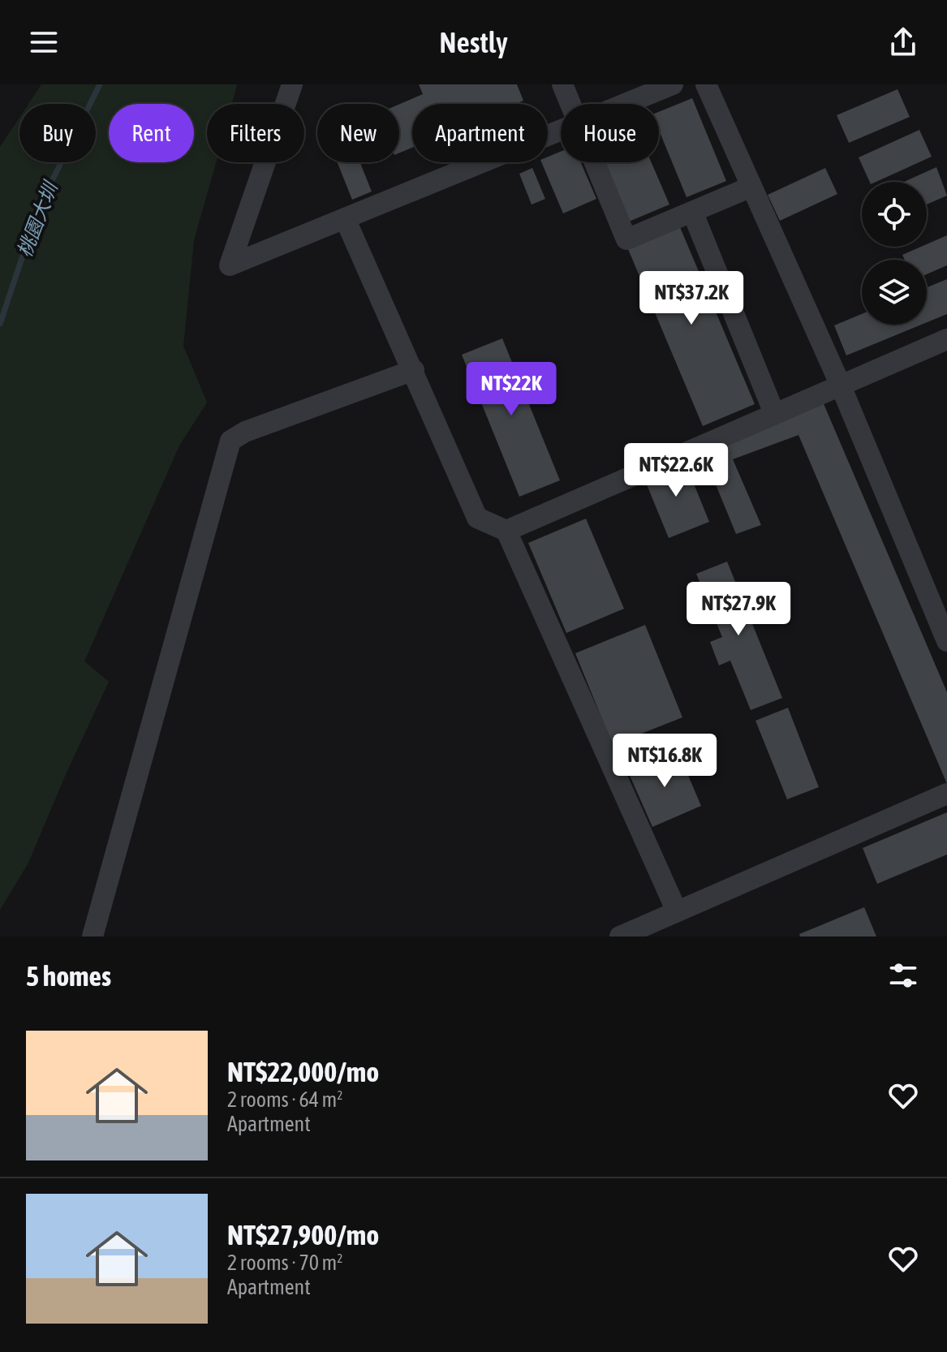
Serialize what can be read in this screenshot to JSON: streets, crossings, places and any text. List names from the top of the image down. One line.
{"water":["桃園大圳"],"page":{"header":"Nestly","chip":["Buy","Rent","Filters","New","Apartment","House"],"price":["NT$37.2K","NT$22K","NT$22.6K","NT$27.9K","NT$16.8K"],"heading":"5 homes","list":[{"name":"NT$22,000/mo","note":"2 rooms · 64 m² · Apartment"},{"name":"NT$27,900/mo","note":"2 rooms · 70 m² · Apartment"}]}}
